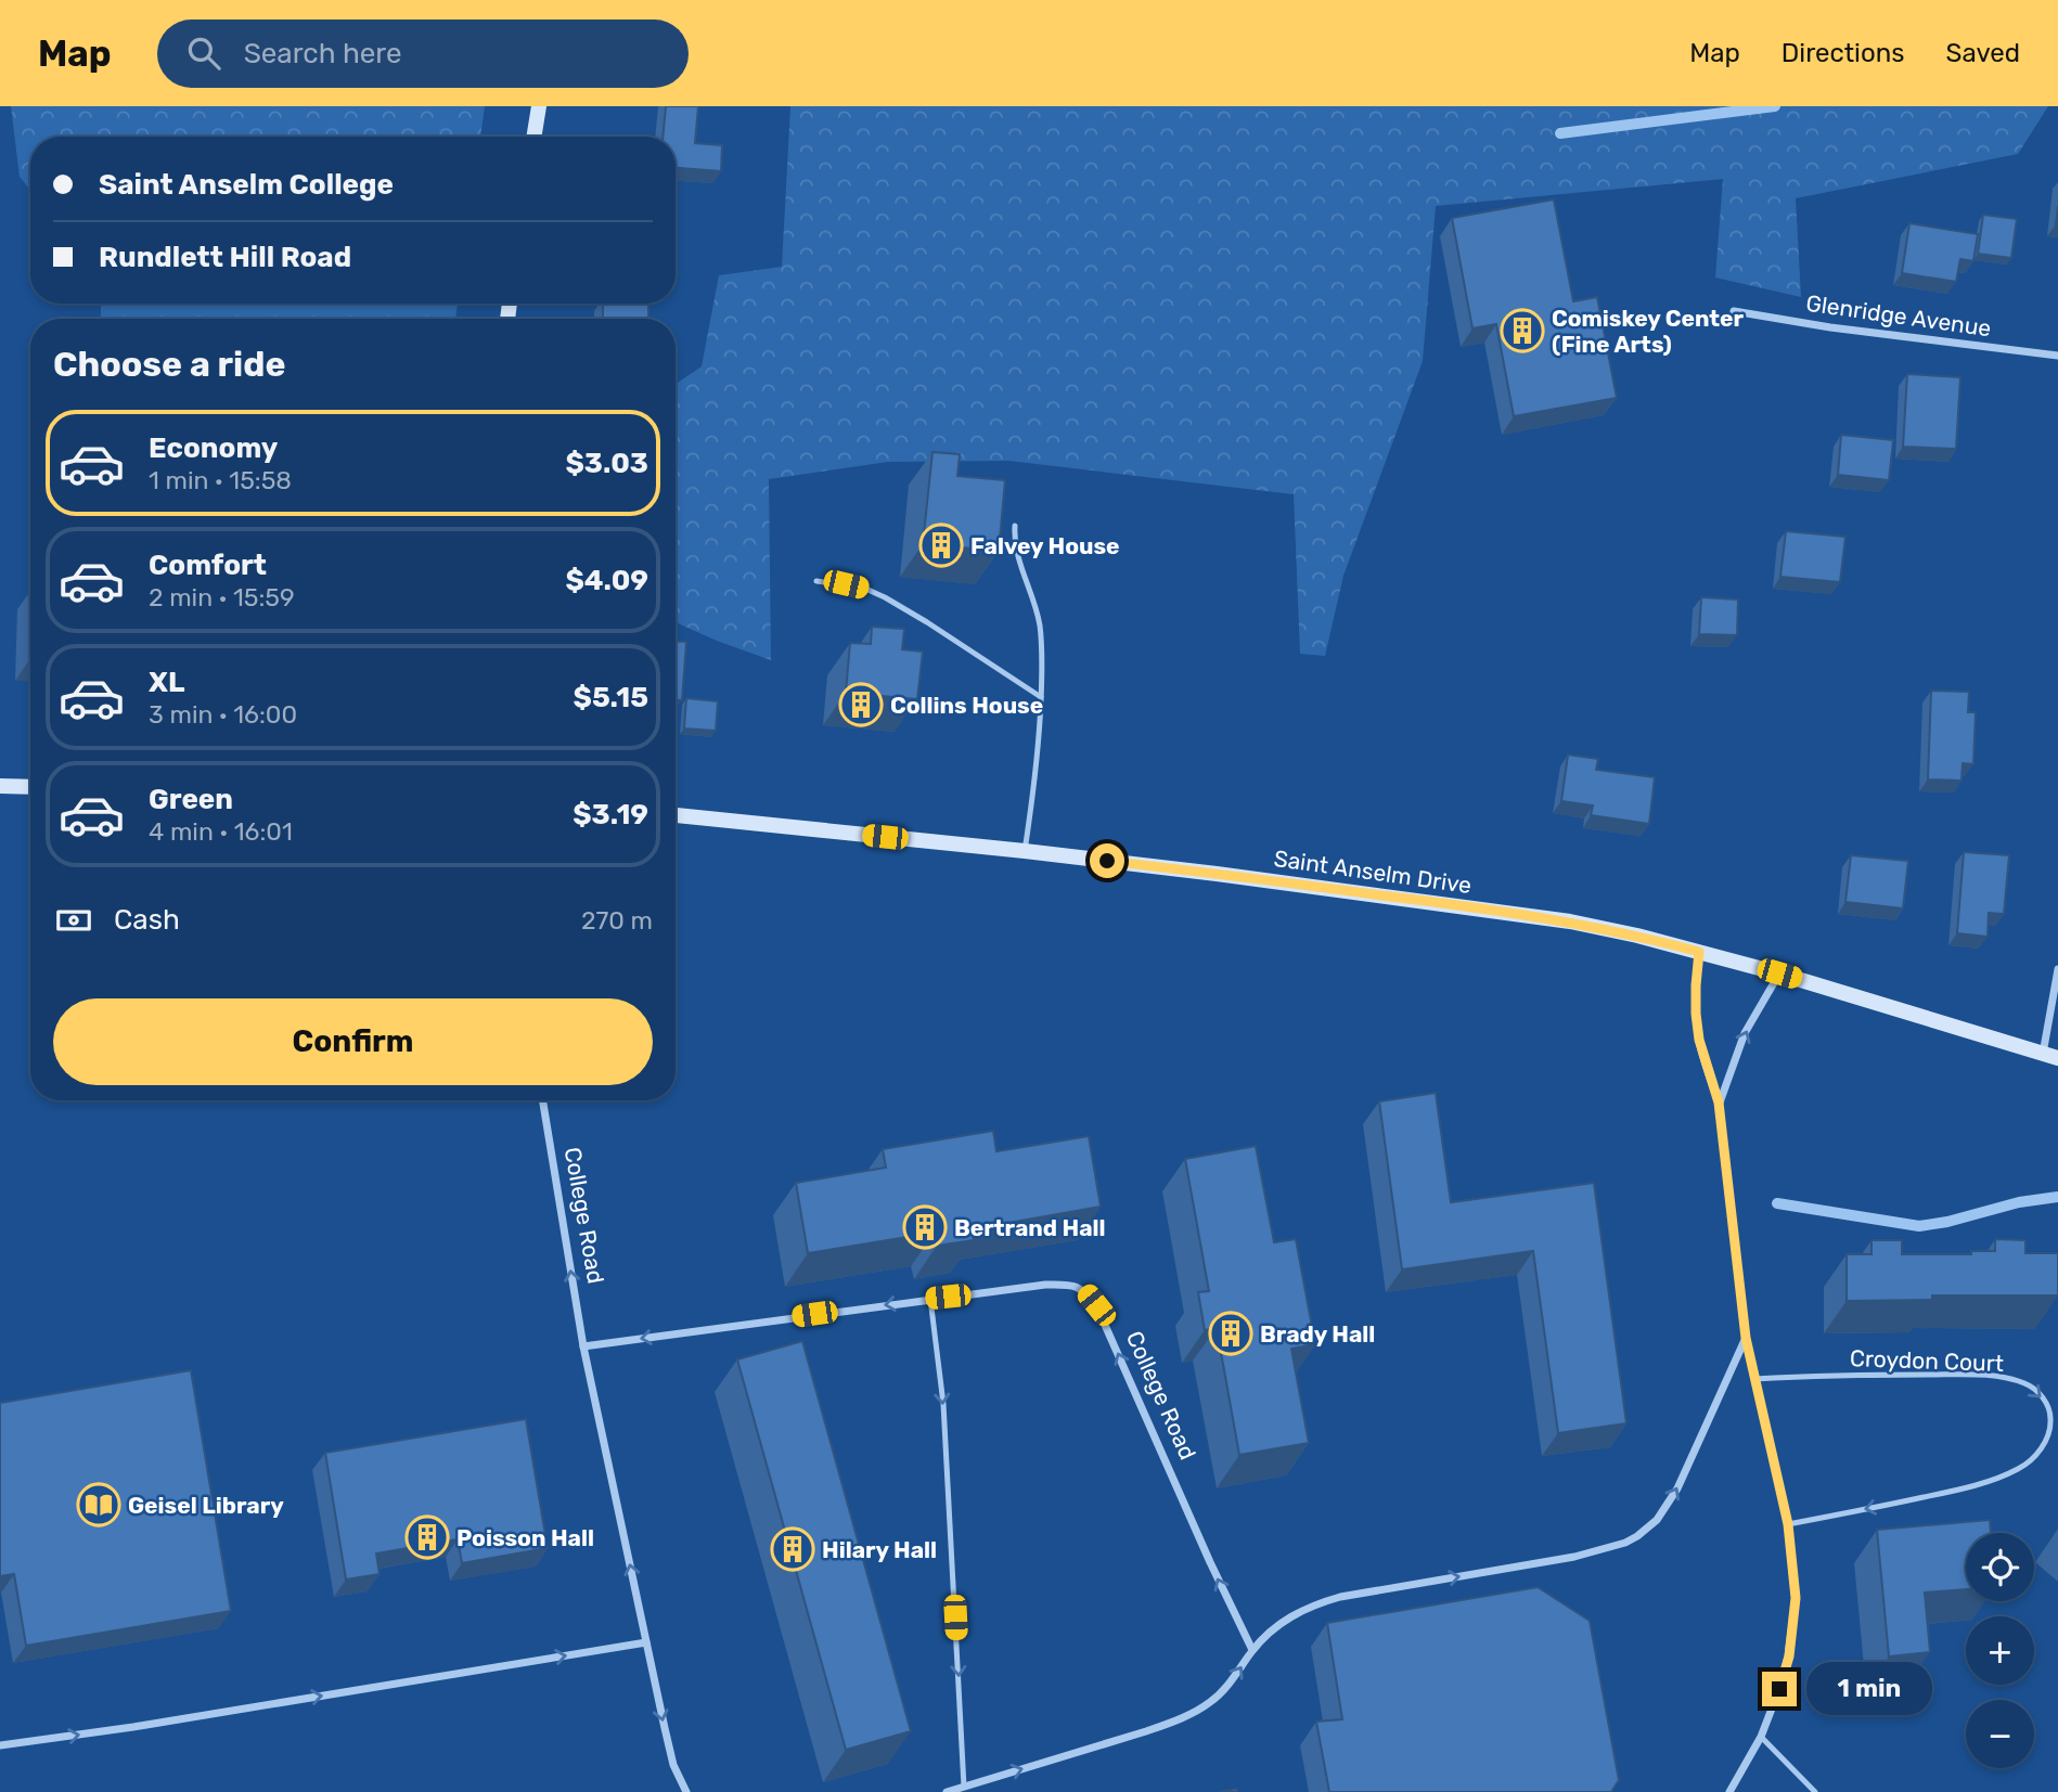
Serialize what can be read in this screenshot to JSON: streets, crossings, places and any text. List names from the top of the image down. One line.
{"streets":{"street":["Glenridge Avenue","Saint Anselm Drive","College Road"],"lane":["Croydon Court"]},"places":{"building":["Comiskey Center (Fine Arts)","Falvey House","Collins House","Bertrand Hall","Brady Hall","Poisson Hall","Hilary Hall"],"library":["Geisel Library"]},"page":{"header":"Map","search":"Search here","nav":["Map","Directions","Saved"],"banner":["Saint Anselm College","Rundlett Hill Road"],"heading":"Choose a ride","list":[{"name":"Economy","note":"1 min · 15:58","value":"$3.03"},{"name":"Comfort","note":"2 min · 15:59","value":"$4.09"},{"name":"XL","note":"3 min · 16:00","value":"$5.15"},{"name":"Green","note":"4 min · 16:01","value":"$3.19"}],"pay":["Cash","270 m"],"buttons":"Confirm","map_buttons":["+","−"],"bubble":"1 min"}}
